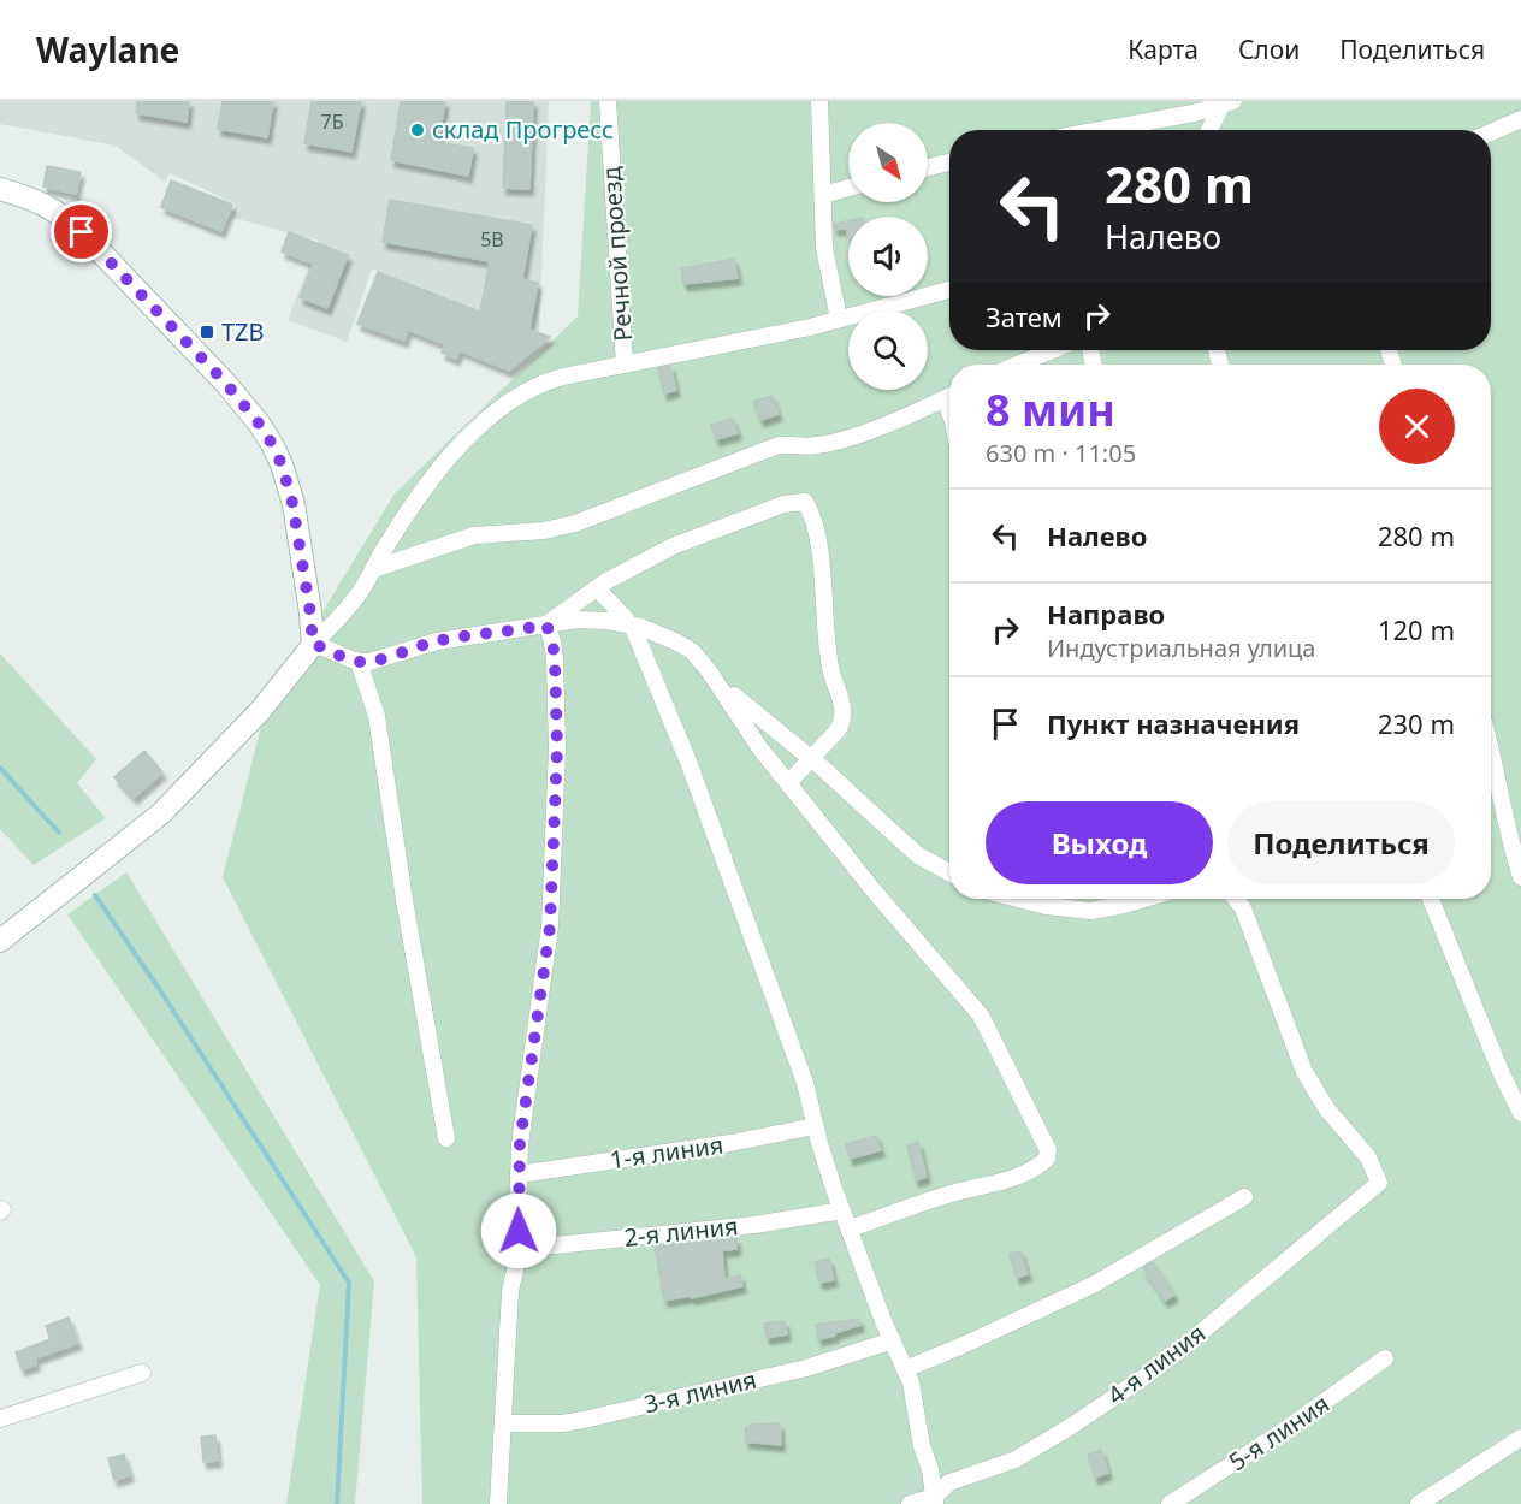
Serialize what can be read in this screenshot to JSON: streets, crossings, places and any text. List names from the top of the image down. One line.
{"streets":{"street":["Речной проезд","1-я линия","2-я линия","4-я линия","3-я линия","5-я линия"]},"places":{"other":["склад Прогресс"],"transit":["TZB"]},"house_numbers":["7Б","5В"],"north":"bottom right","page":{"header":"Waylane","nav":["Карта","Слои","Поделиться"],"turn":["280 m","Налево"],"then":"Затем","heading":["8 мин","630 m · 11:05"],"list":[{"name":"Налево","value":"280 m"},{"name":"Направо","note":"Индустриальная улица","value":"120 m"},{"name":"Пункт назначения","value":"230 m"}],"buttons":["Выход","Поделиться"]}}
